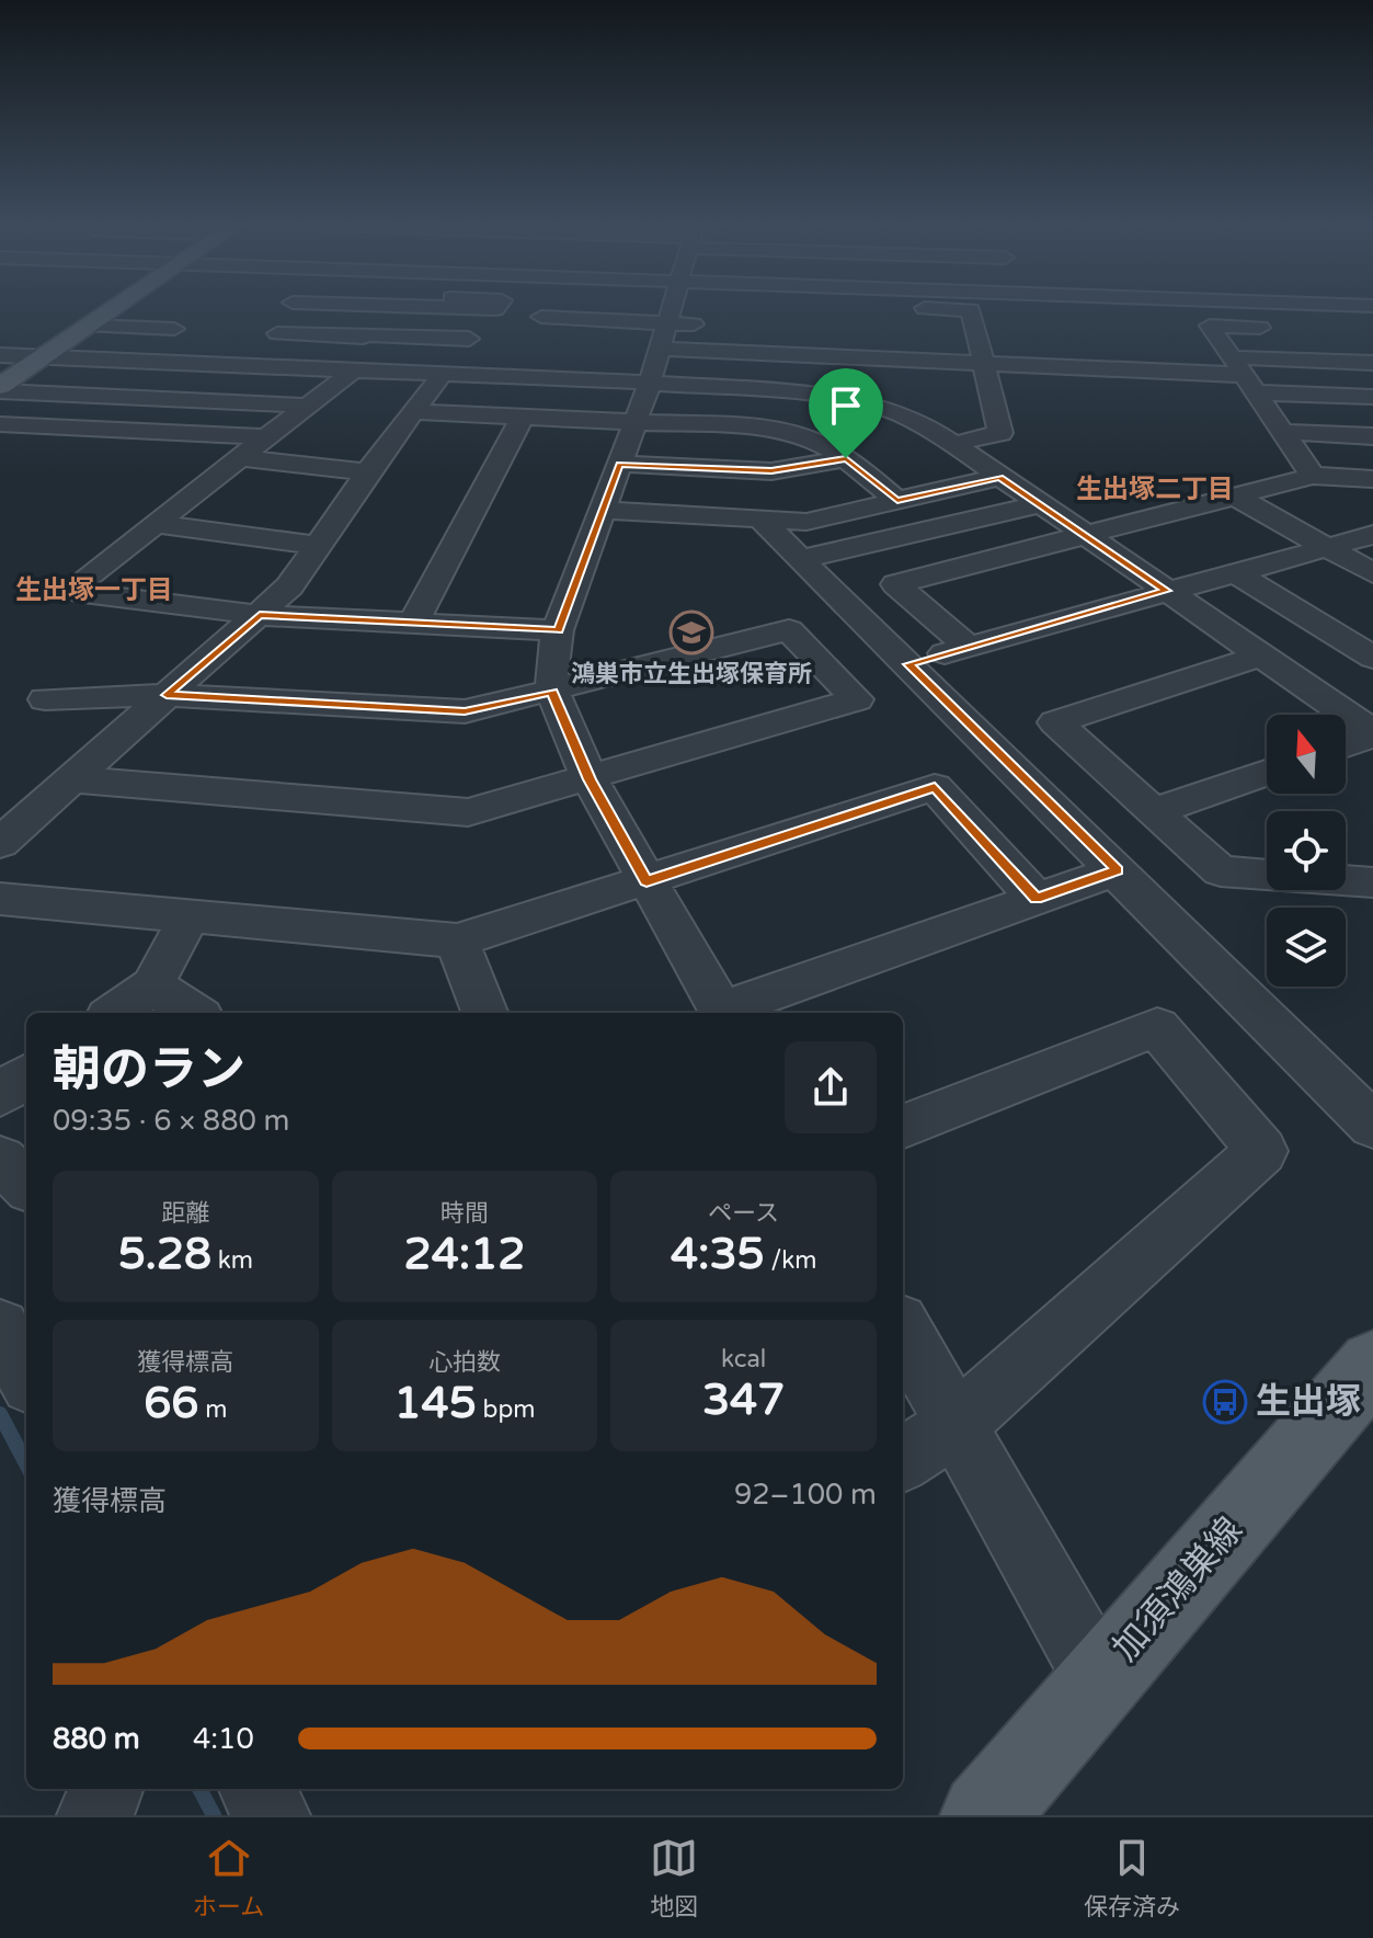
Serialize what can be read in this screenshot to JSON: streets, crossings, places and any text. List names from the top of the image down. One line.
{"streets":{"main road":["加須鴻巣線"]},"districts":["生出塚二丁目","生出塚一丁目"],"places":{"school or university":["鴻巣市立生出塚保育所"],"bus stop":["生出塚"]},"north":"top","page":{"heading":["朝のラン","09:35 · 6 × 880 m"],"stats":[["距離","5.28 km"],["時間","24:12"],["ペース","4:35 /km"],["獲得標高","66 m"],["心拍数","145 bpm"],["kcal","347"]],"chart":["獲得標高","92–100 m"],"list":[{"name":"880 m","note":"4:10"}],"tabs":["ホーム","地図","保存済み"]}}
